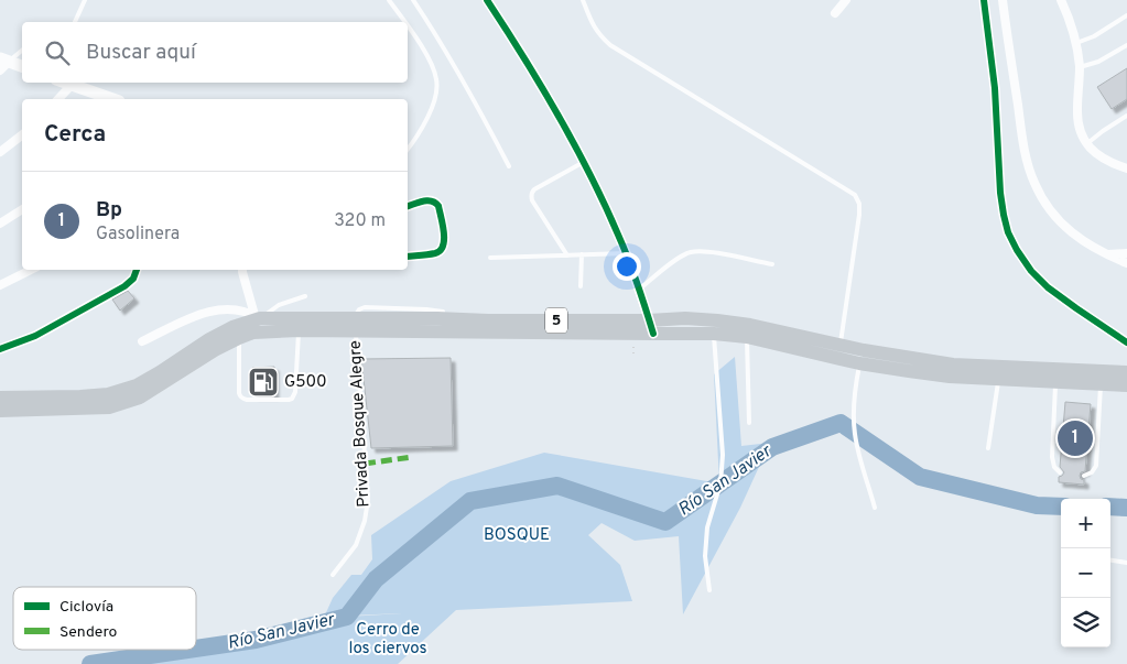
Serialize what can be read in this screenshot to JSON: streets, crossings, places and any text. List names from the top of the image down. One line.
{"streets":{"main road":["5"],"lane":["Privada Bosque Alegre"]},"crossings":[["5","Privada Bosque Alegre"]],"water":["Río San Javier"],"parks":["BOSQUE","Cerro de los ciervos"],"places":{"fuel station":["G500"]},"legend":["Ciclovía","Sendero"],"page":{"search":"Buscar aquí","heading":"Cerca","list":[{"mark":"1","name":"Bp","note":"Gasolinera","value":"320 m"}],"pins":"1","map_buttons":["+","−"]}}
